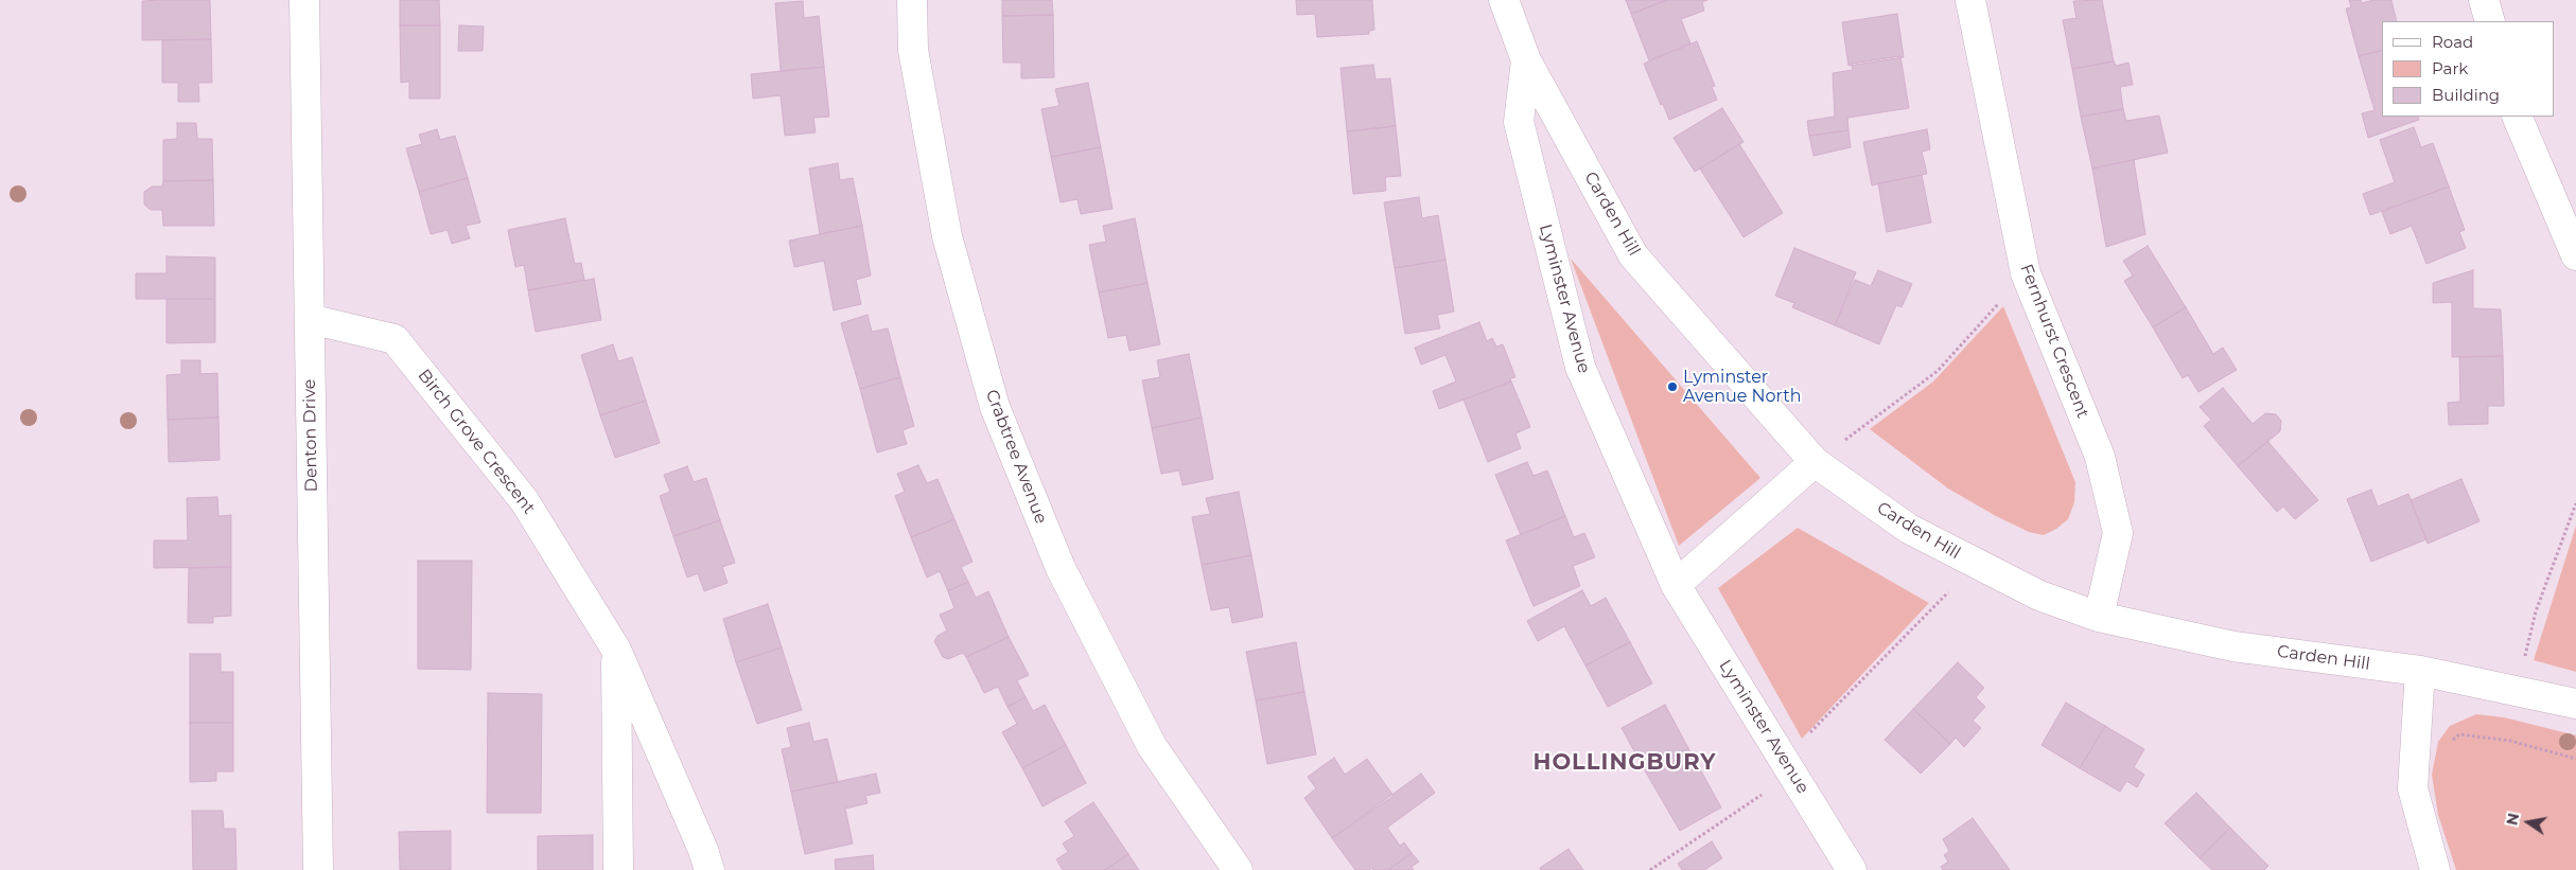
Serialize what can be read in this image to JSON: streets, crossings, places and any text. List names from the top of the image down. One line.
{"streets":{"street":["Carden Hill","Lyminster Avenue","Fernhurst Crescent","Denton Drive","Birch Grove Crescent","Crabtree Avenue"]},"crossings":[["Carden Hill","Lyminster Avenue"],["Carden Hill","Fernhurst Crescent"],["Denton Drive","Birch Grove Crescent"]],"districts":["HOLLINGBURY"],"places":["Lyminster Avenue North"],"legend":["Road","Park","Building"],"north":"left"}
